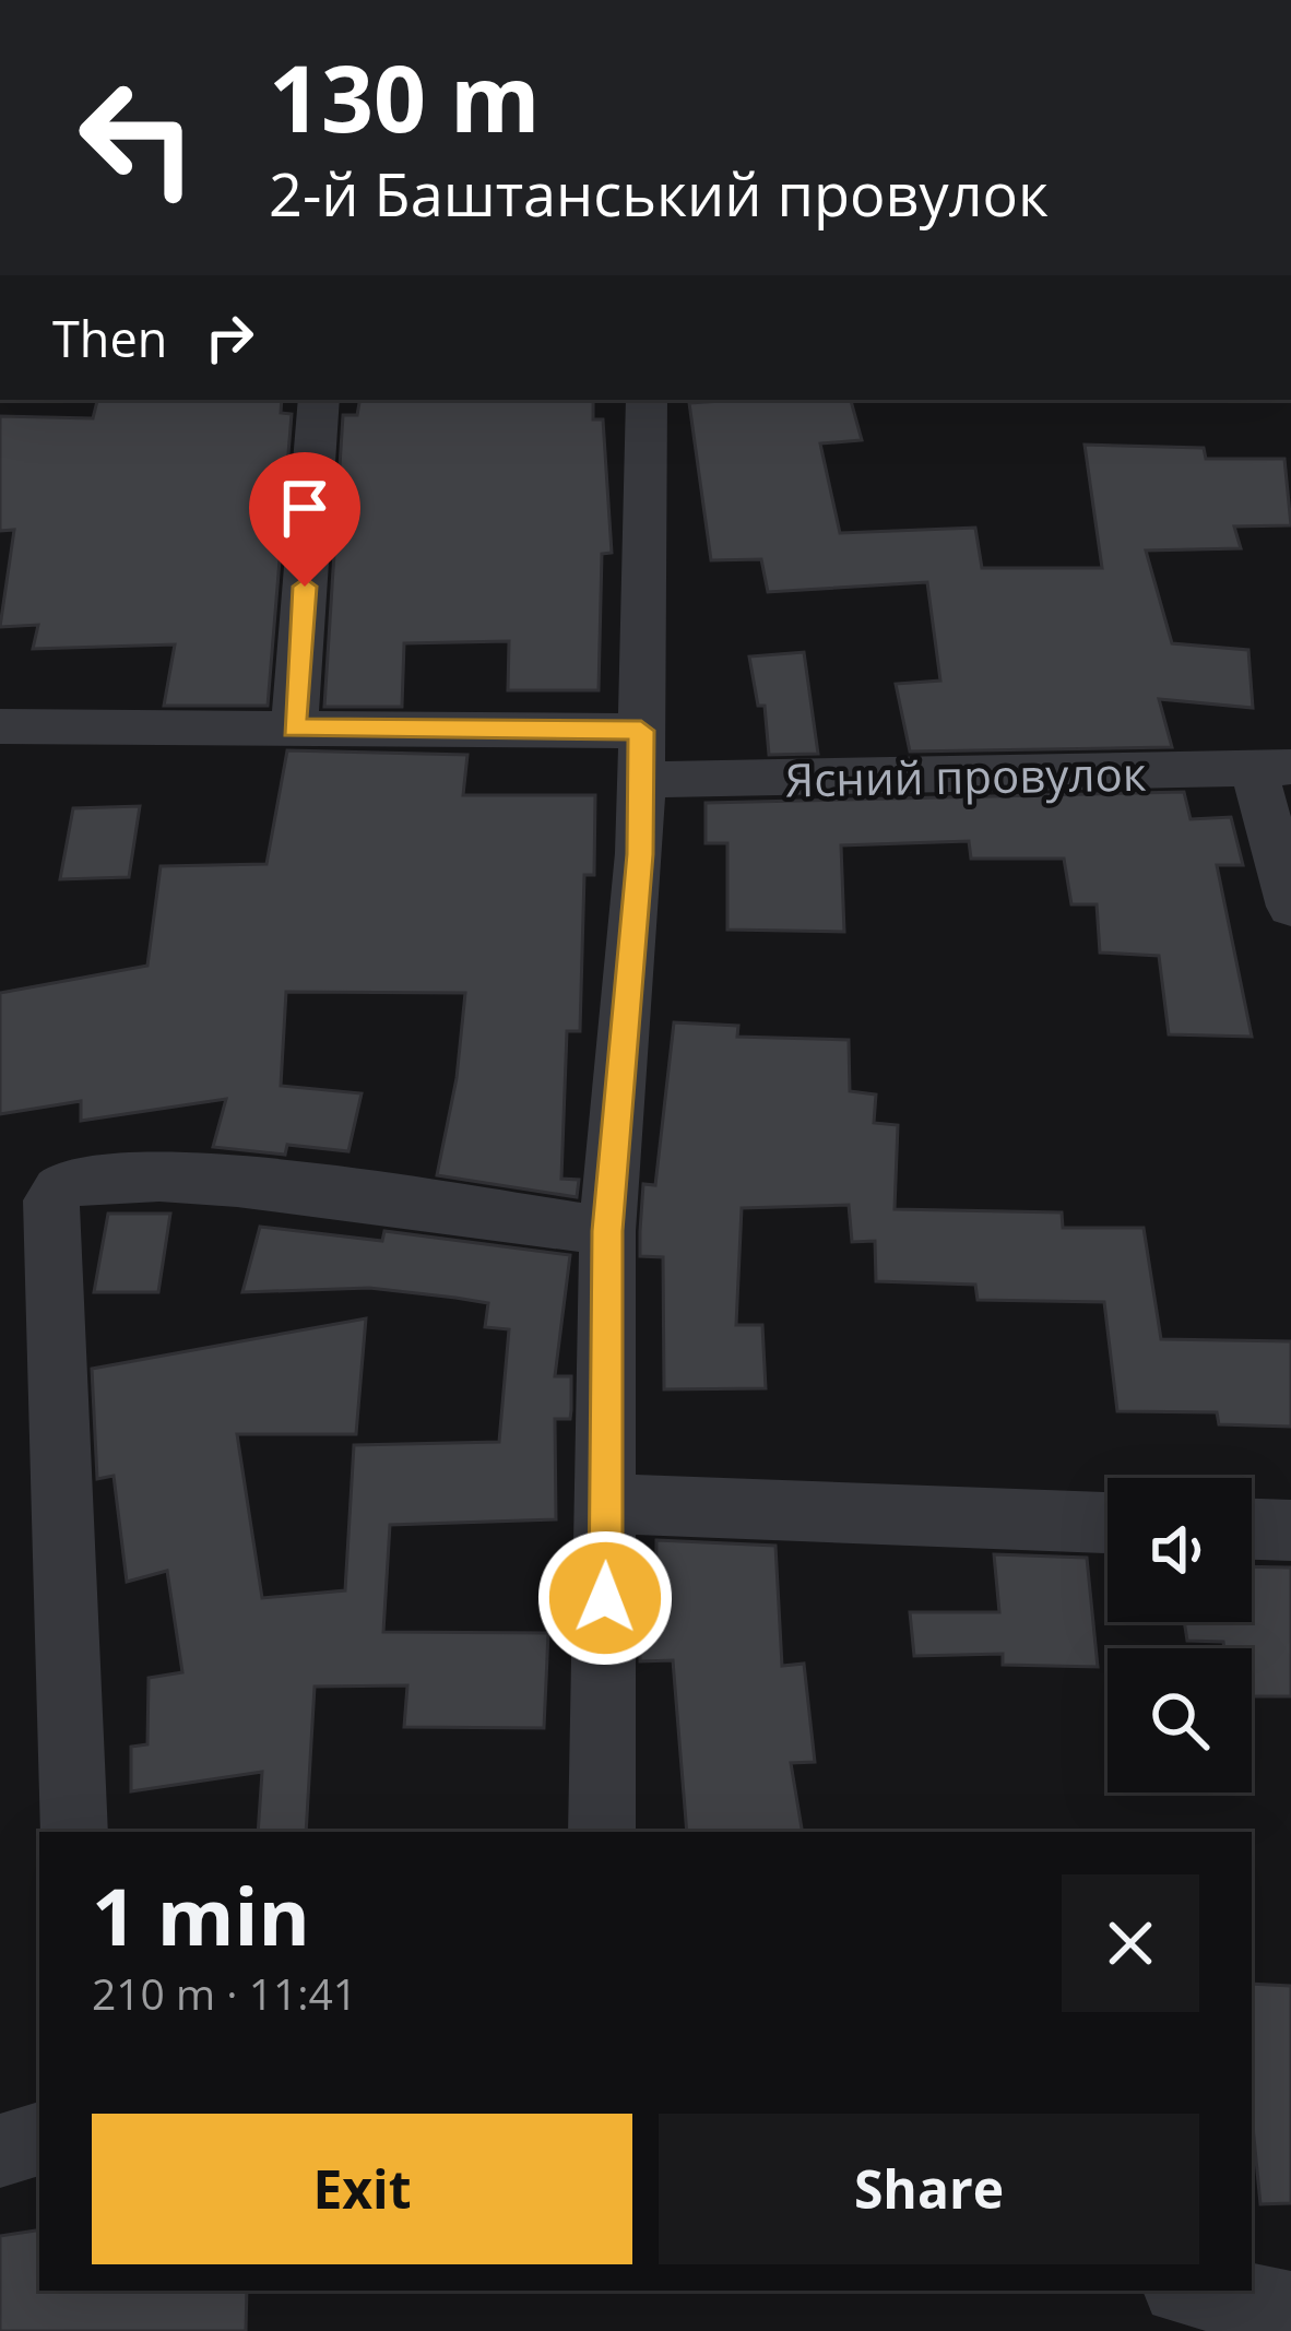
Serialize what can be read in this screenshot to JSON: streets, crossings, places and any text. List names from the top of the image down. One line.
{"streets":{"street":["Ясний провулок"]},"page":{"turn":["130 m","2-й Баштанський провулок"],"then":"Then","heading":["1 min","210 m · 11:41"],"buttons":["Exit","Share"]}}
